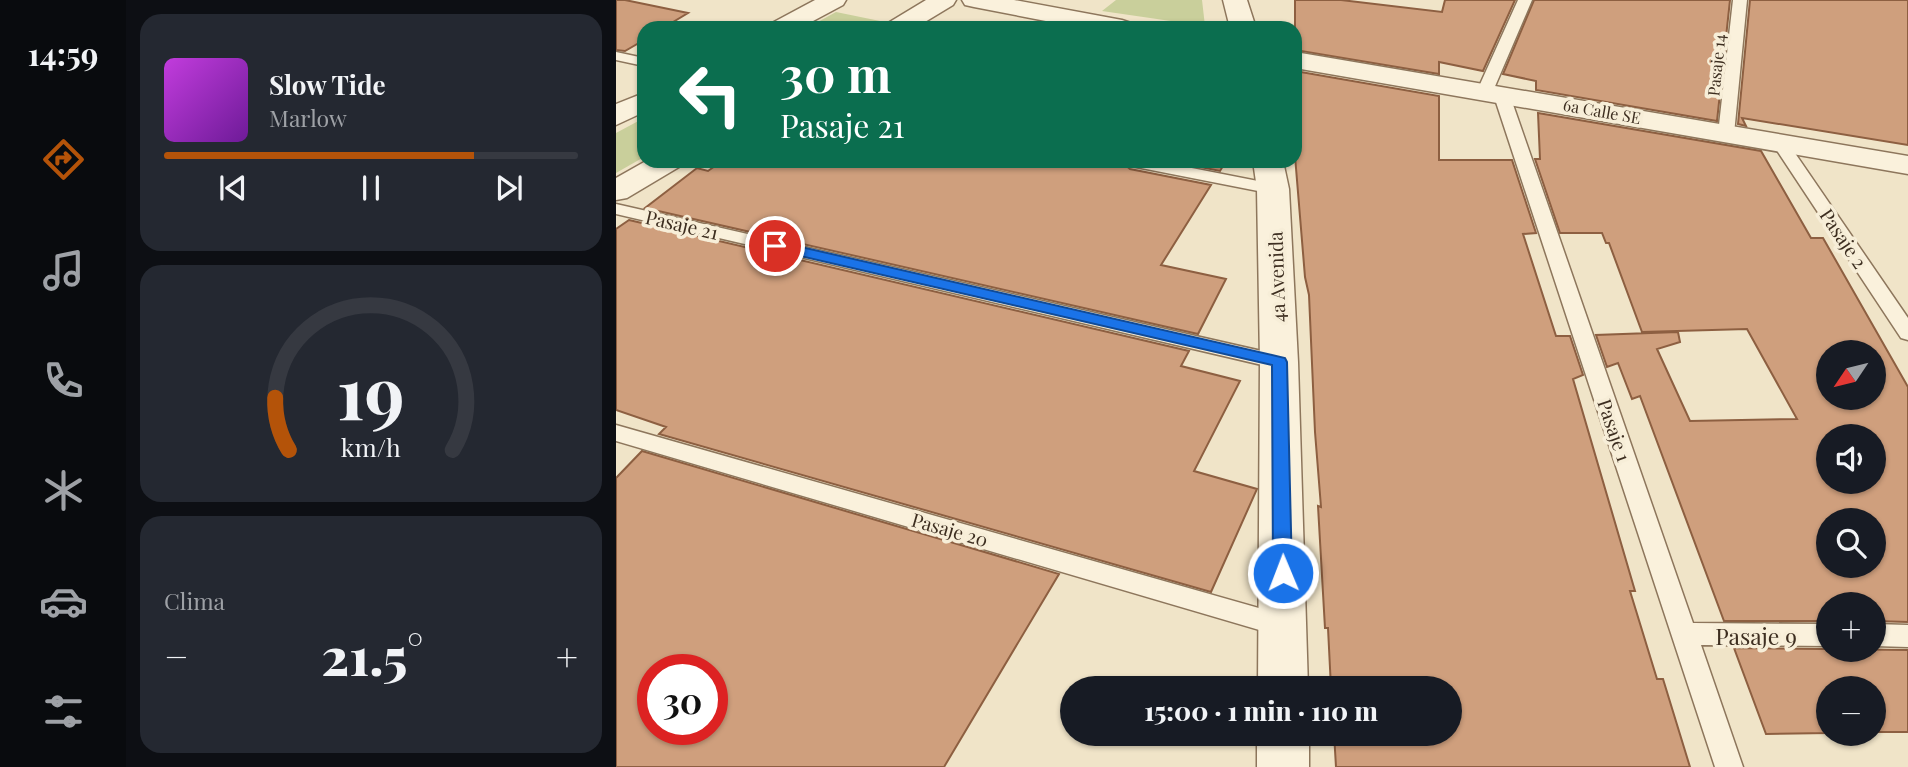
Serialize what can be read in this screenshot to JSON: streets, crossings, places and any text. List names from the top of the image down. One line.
{"streets":{"street":["6a Calle SE","4a Avenida"],"lane":["Pasaje 14","Pasaje 21","Pasaje 2","Pasaje 1","Pasaje 20","Pasaje 9"]},"crossings":[["Pasaje 14","6a Calle SE"],["6a Calle SE","Pasaje 2"],["6a Calle SE","Pasaje 1"],["Pasaje 21","4a Avenida"],["4a Avenida","Pasaje 20"],["Pasaje 1","Pasaje 9"]],"north":"bottom left","page":{"tabs":"14:59","turn":["30 m","Pasaje 21"],"song":["Slow Tide","Marlow"],"map_buttons":["+","−"],"tile":"Clima","heat":["−","21.5°","+"],"limit":"30","trip":"15:00 · 1 min · 110 m","gauge":["19","km/h"]}}
